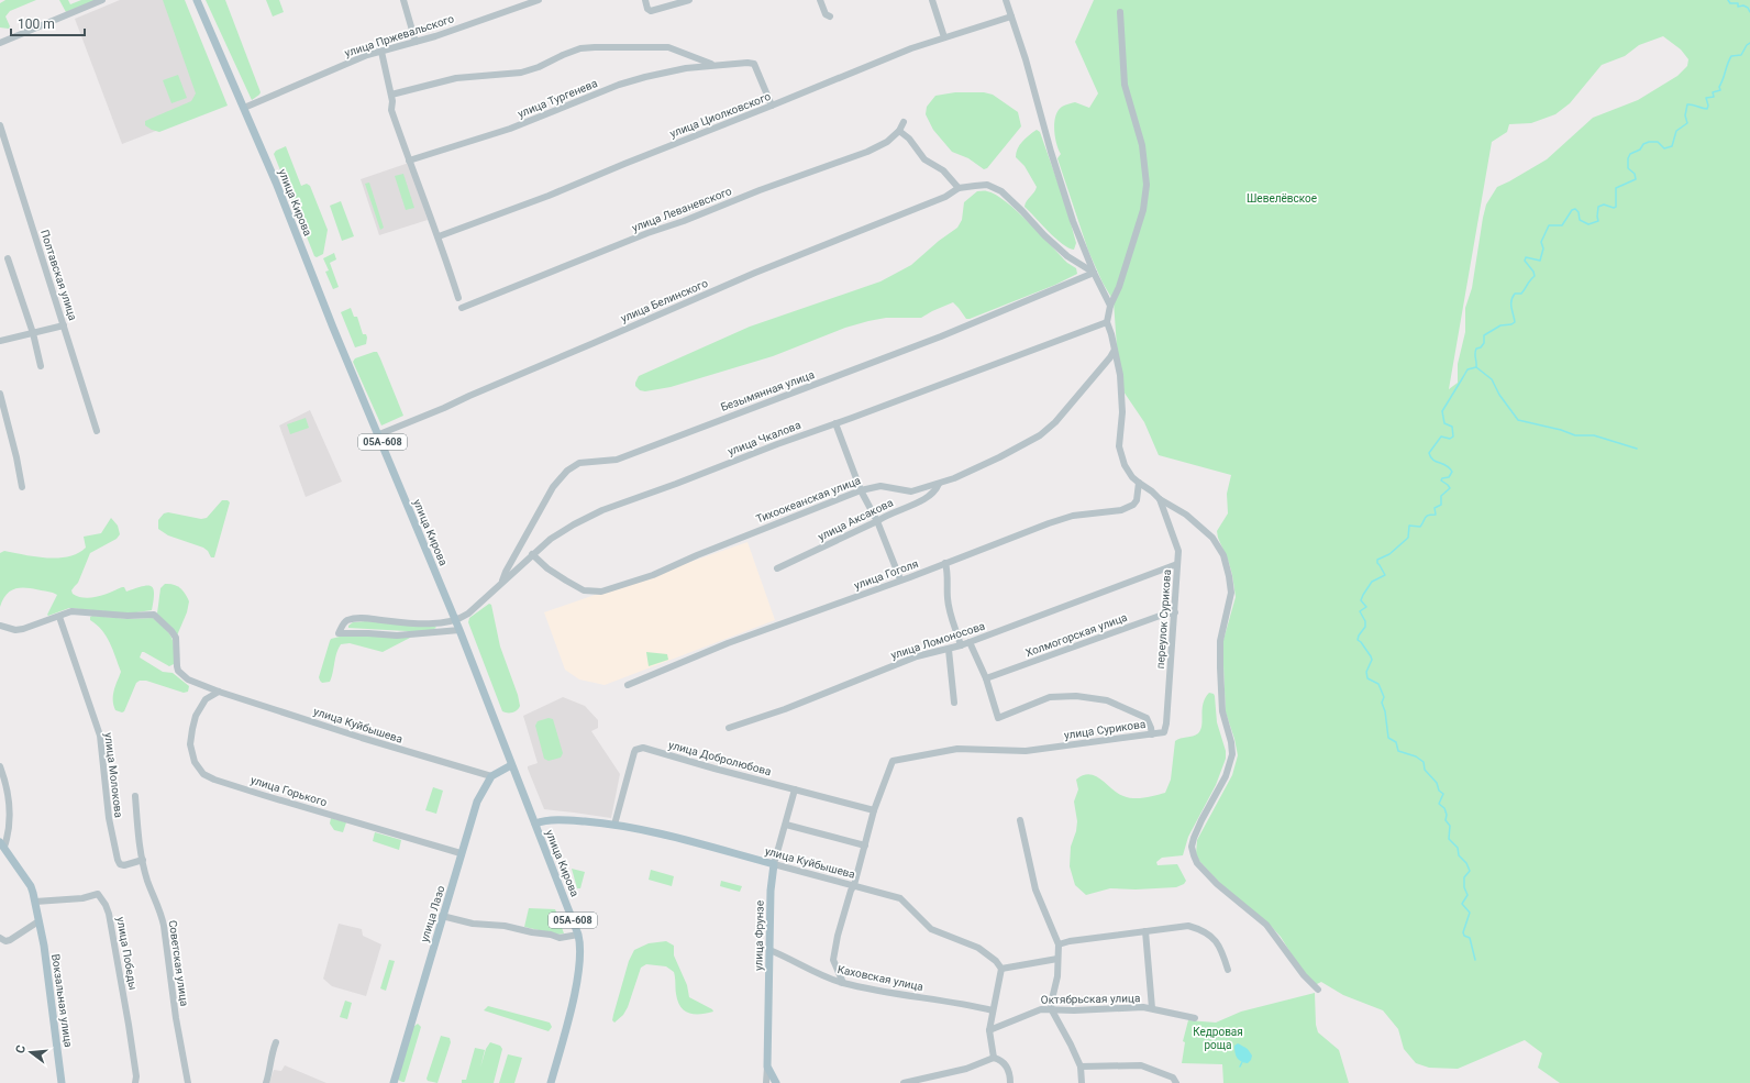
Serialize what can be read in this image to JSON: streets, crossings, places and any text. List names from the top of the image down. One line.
{"streets":{"main road":["улица Кирова","05А-608","улица Куйбышева","улица Лазо","улица Фрунзе","Вокзальная улица"],"street":["улица Пржевальского","улица Тургенева","улица Циолковского","улица Леваневского","Полтавская улица","улица Белинского","Безымянная улица","улица Чкалова","Тихоокеанская улица","улица Аксакова","улица Гоголя","переулок Сурикова","Холмогорская улица","улица Ломоносова","улица Сурикова","улица Добролюбова","улица Молокова","улица Горького","улица Победы","Советская улица","Каховская улица","Октябрьская улица"]},"crossings":[["улица Пржевальского","улица Кирова"],["улица Тургенева","улица Циолковского"],["улица Кирова","улица Белинского"],["улица Кирова","улица Чкалова"],["улица Кирова","улица Куйбышева"],["Безымянная улица","улица Чкалова"],["улица Чкалова","Тихоокеанская улица"],["Тихоокеанская улица","улица Аксакова"],["переулок Сурикова","Холмогорская улица"],["переулок Сурикова","улица Ломоносова"],["переулок Сурикова","улица Сурикова"],["Холмогорская улица","улица Сурикова"],["улица Куйбышева","улица Добролюбова"],["улица Куйбышева","улица Молокова"],["улица Куйбышева","улица Горького"],["улица Куйбышева","улица Лазо"],["улица Куйбышева","улица Фрунзе"],["улица Сурикова","улица Добролюбова"],["улица Добролюбова","улица Фрунзе"],["улица Молокова","Советская улица"],["улица Горького","улица Лазо"],["улица Фрунзе","Каховская улица"],["улица Победы","Вокзальная улица"]],"parks":["Шевелёвское","Кедровая роща"],"scale_bar":"100 m","north":"left"}
